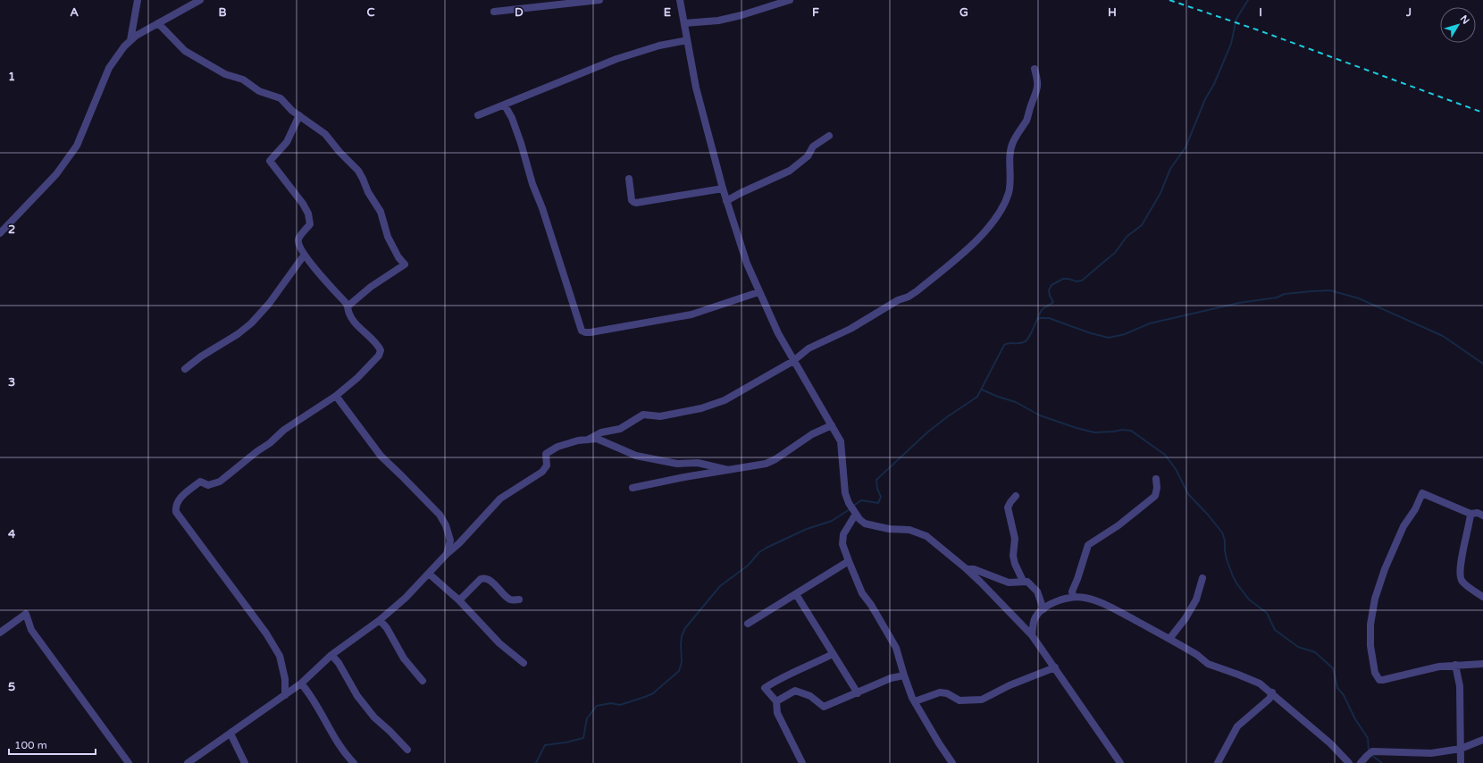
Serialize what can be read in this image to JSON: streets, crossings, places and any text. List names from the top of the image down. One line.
{"scale_bar":"100 m","north":"top right","grid":{"columns":["A","B","C","D","E","F","G","H","I","J"],"rows":["1","2","3","4","5"]}}
